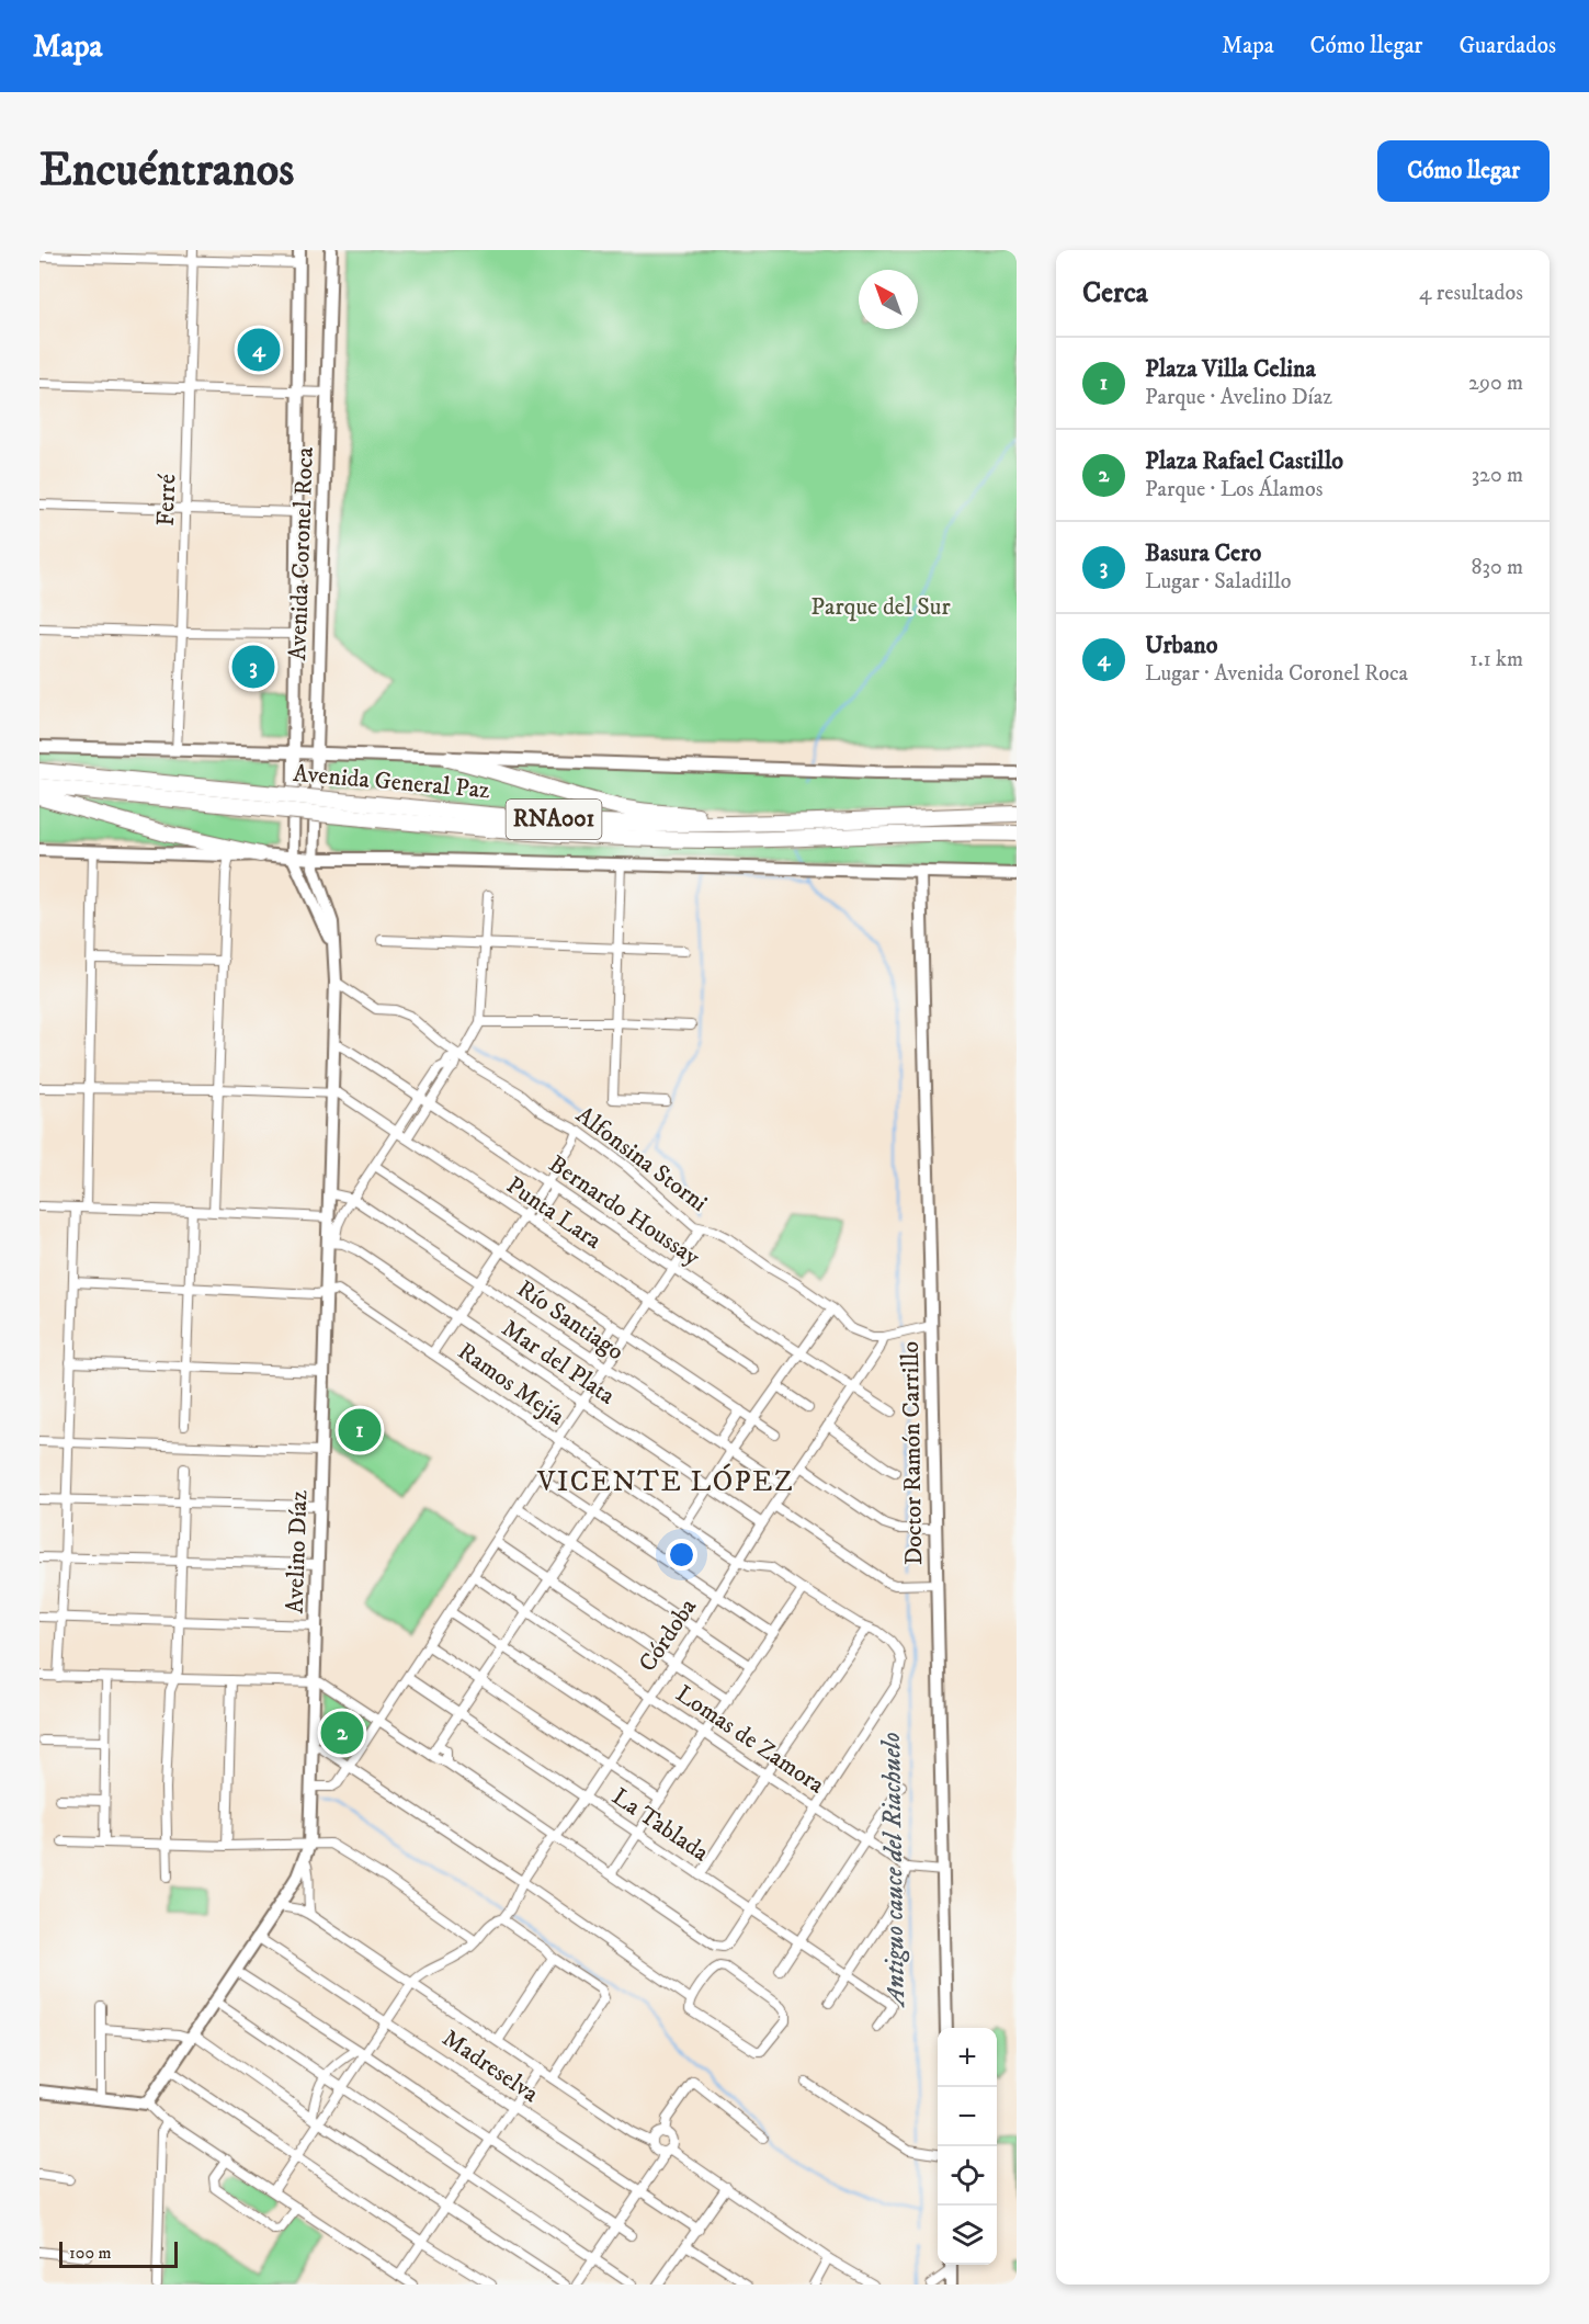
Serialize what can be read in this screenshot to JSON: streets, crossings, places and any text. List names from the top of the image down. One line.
{"streets":{"highway":["Avenida General Paz","RNA001"],"street":["Ferré","Avenida Coronel Roca","Alfonsina Storni","Bernardo Houssay","Punta Lara","Río Santiago","Mar del Plata","Ramos Mejía","Doctor Ramón Carrillo","Avelino Díaz","Córdoba","Lomas de Zamora","La Tablada","Madreselva"]},"crossings":[["Ferré","Avenida General Paz"],["Avenida Coronel Roca","Avenida General Paz"],["Avenida Coronel Roca","Avelino Díaz"],["Alfonsina Storni","Doctor Ramón Carrillo"],["Alfonsina Storni","Avelino Díaz"],["Alfonsina Storni","Córdoba"],["Bernardo Houssay","Avelino Díaz"],["Bernardo Houssay","Córdoba"],["Punta Lara","Avelino Díaz"],["Río Santiago","Avelino Díaz"],["Río Santiago","Córdoba"],["Mar del Plata","Avelino Díaz"],["Mar del Plata","Córdoba"],["Ramos Mejía","Avelino Díaz"],["Ramos Mejía","Córdoba"],["Ramos Mejía","Lomas de Zamora"],["Avelino Díaz","Madreselva"],["Córdoba","Lomas de Zamora"],["Córdoba","La Tablada"]],"districts":["VICENTE LÓPEZ"],"water":["Antiguo cauce del Riachuelo"],"parks":["Parque del Sur"],"scale_bar":"100 m","north":"top left","page":{"header":"Mapa","nav":["Mapa","Cómo llegar","Guardados"],"buttons":"Cómo llegar","title":"Encuéntranos","heading":["Cerca","4 resultados"],"pins":["4","3","1","2"],"list":[{"mark":"1","name":"Plaza Villa Celina","note":"Parque · Avelino Díaz","value":"290 m"},{"mark":"2","name":"Plaza Rafael Castillo","note":"Parque · Los Álamos","value":"320 m"},{"mark":"3","name":"Basura Cero","note":"Lugar · Saladillo","value":"830 m"},{"mark":"4","name":"Urbano","note":"Lugar · Avenida Coronel Roca","value":"1.1 km"}],"map_buttons":["+","−"],"scale":"100 m"}}
